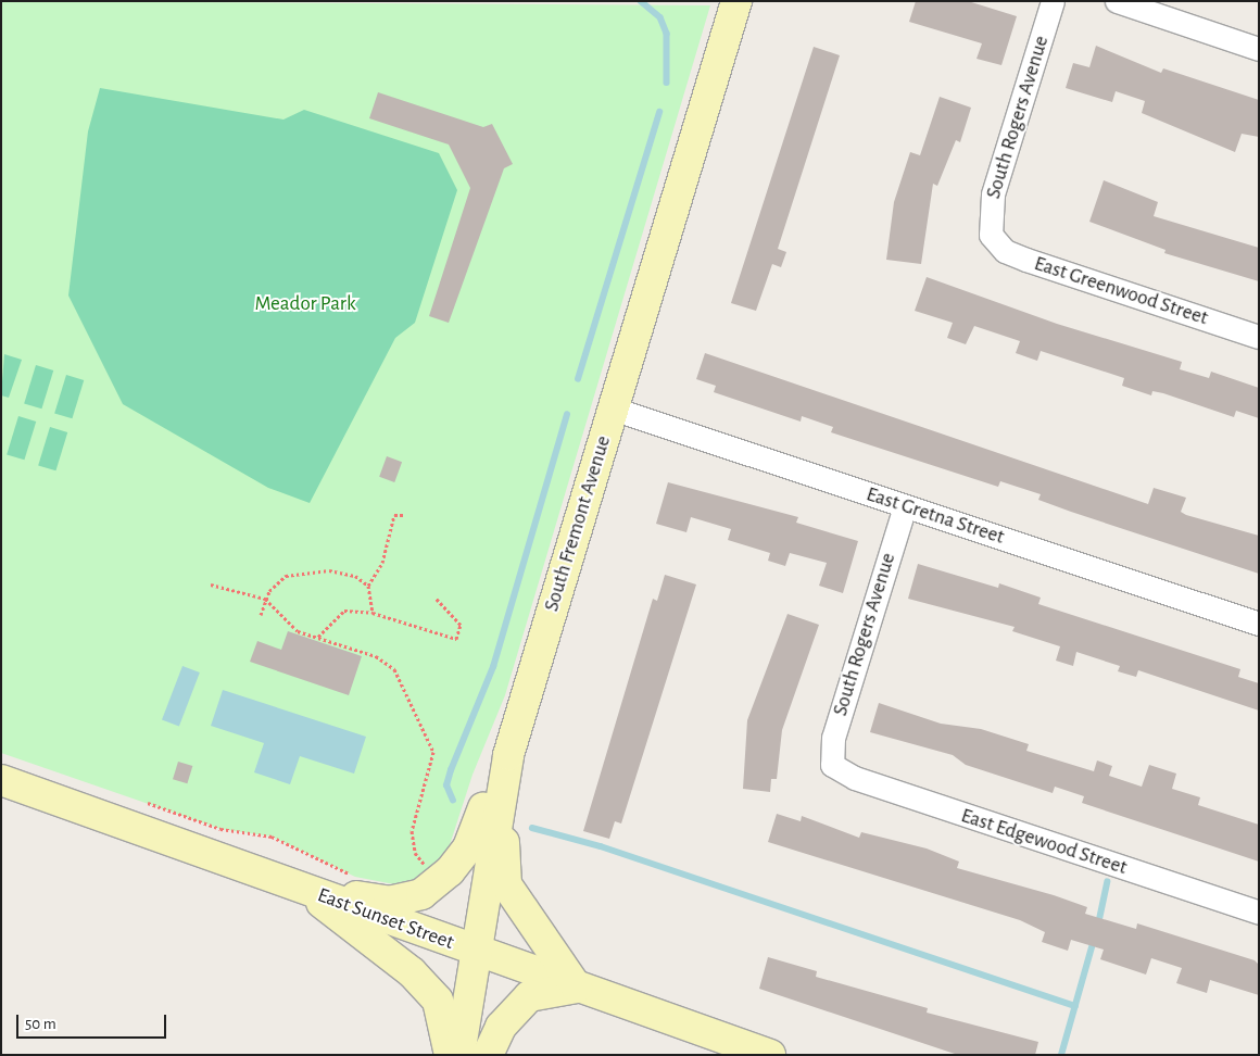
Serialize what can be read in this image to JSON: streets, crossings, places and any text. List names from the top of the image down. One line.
{"streets":{"main road":["South Fremont Avenue","East Sunset Street"],"street":["South Rogers Avenue","East Greenwood Street","East Gretna Street","East Edgewood Street"]},"crossings":[["South Rogers Avenue","East Greenwood Street"],["South Rogers Avenue","East Gretna Street"],["South Rogers Avenue","East Edgewood Street"],["East Gretna Street","South Fremont Avenue"],["South Fremont Avenue","East Sunset Street"]],"parks":["Meador Park"],"scale_bar":"50 m"}
